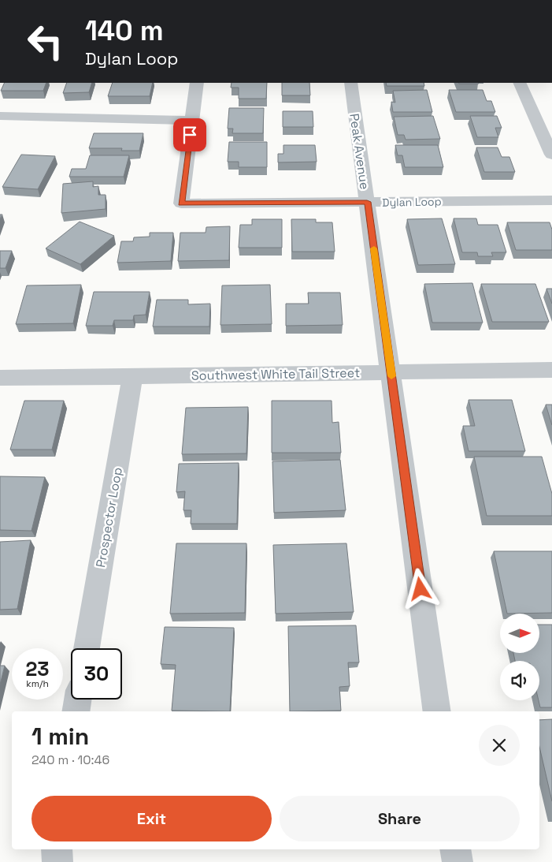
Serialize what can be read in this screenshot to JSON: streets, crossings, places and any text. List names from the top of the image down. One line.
{"streets":{"street":["Peak Avenue","Dylan Loop","Southwest White Tail Street","Prospector Loop"]},"crossings":[["Peak Avenue","Dylan Loop"],["Peak Avenue","Southwest White Tail Street"],["Southwest White Tail Street","Prospector Loop"]],"north":"right","page":{"turn":["140 m","Dylan Loop"],"speed":"23 km/h","limit":"30","heading":["1 min","240 m · 10:46"],"buttons":["Exit","Share"]}}
